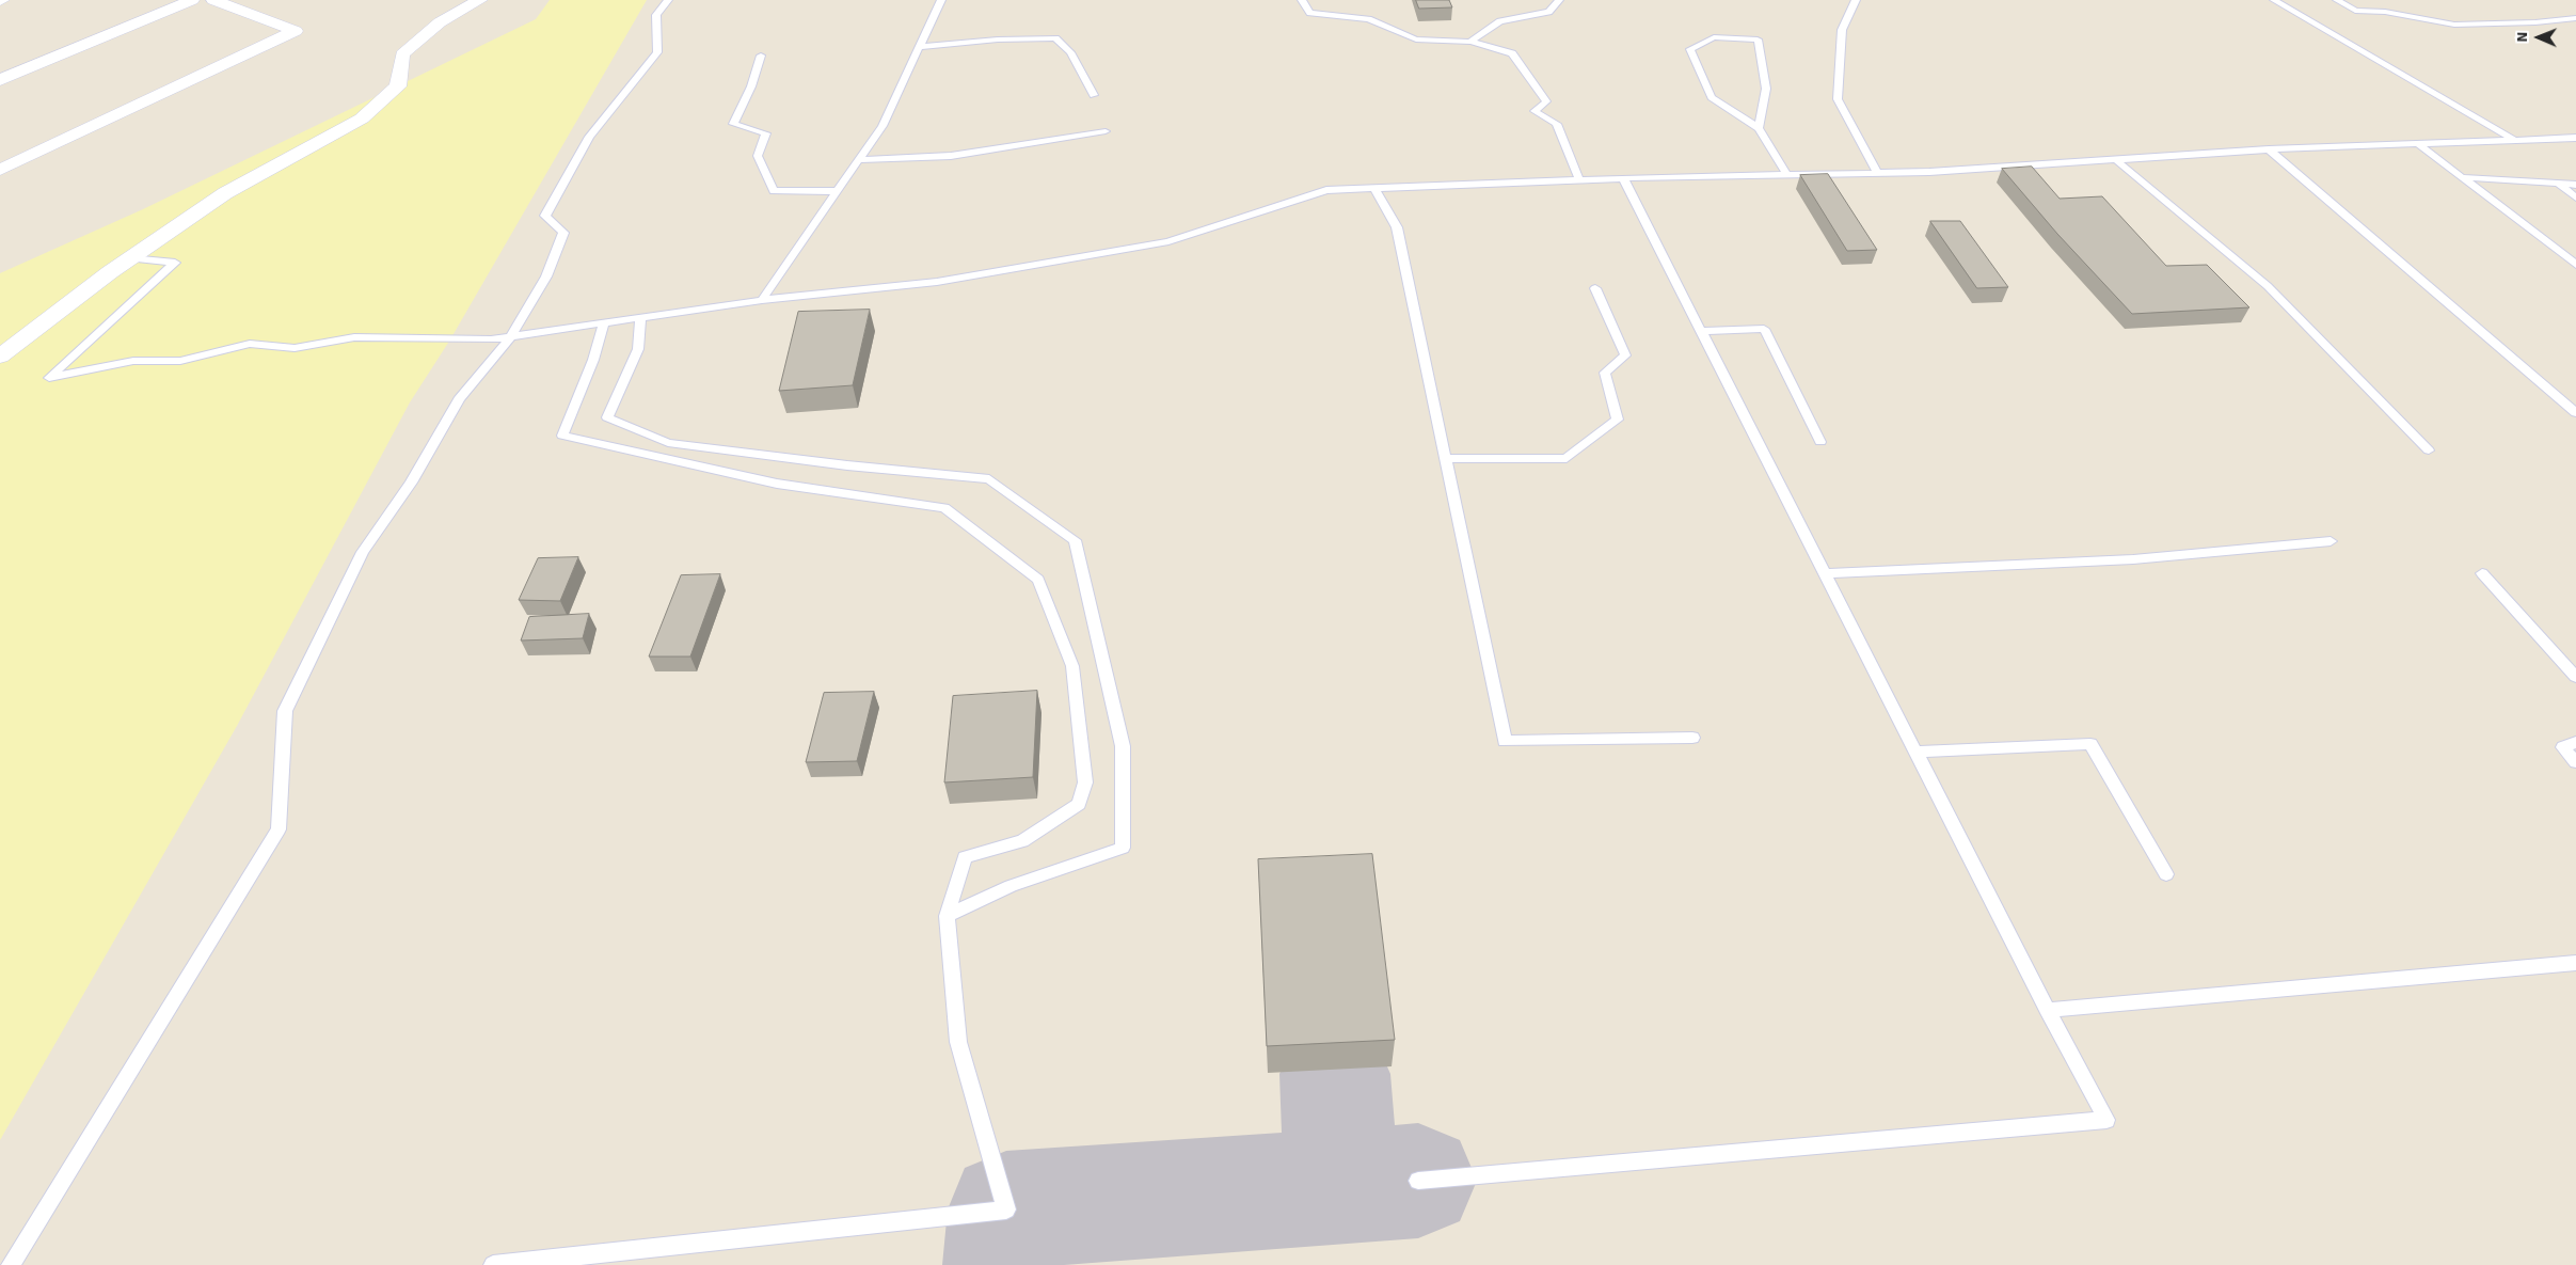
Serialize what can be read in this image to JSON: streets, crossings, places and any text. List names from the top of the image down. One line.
{"north":"left"}
